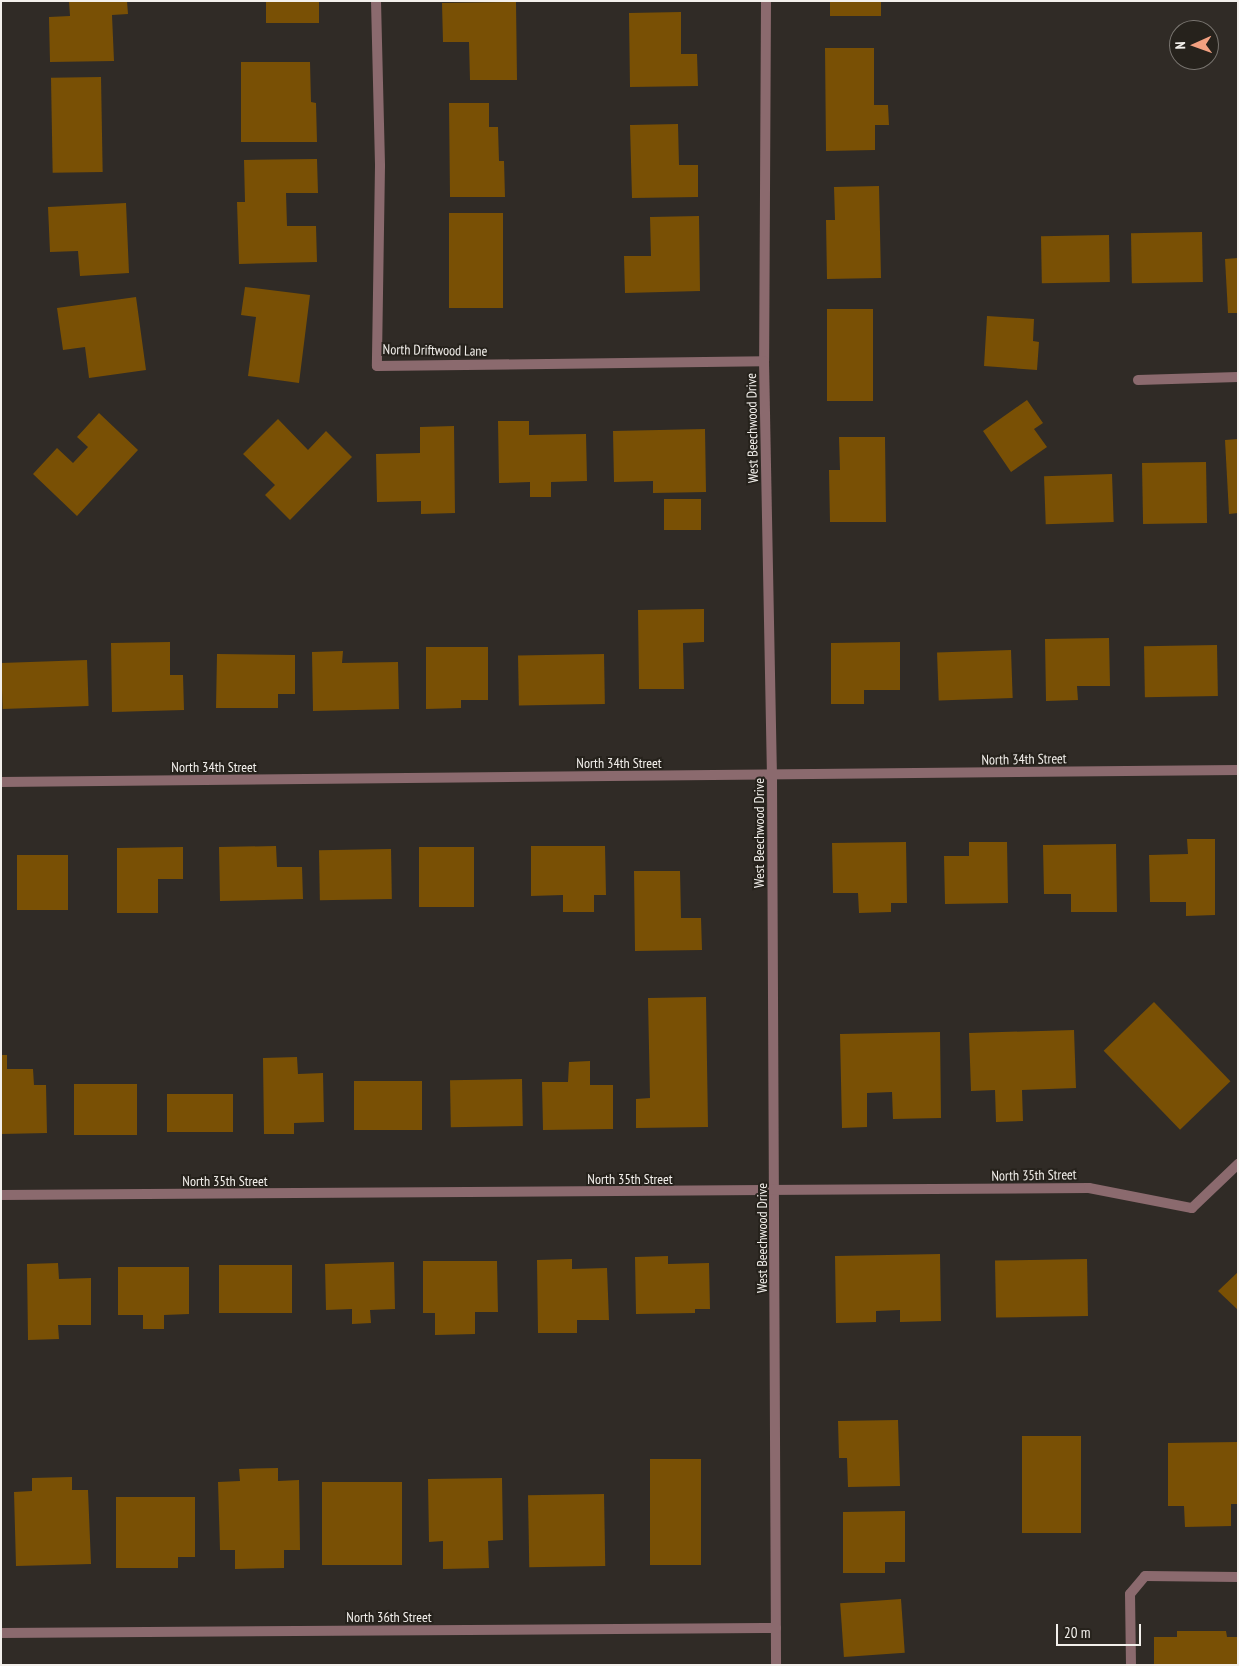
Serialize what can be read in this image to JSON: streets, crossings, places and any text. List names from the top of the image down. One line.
{"streets":{"street":["North Driftwood Lane","West Beechwood Drive","North 34th Street","North 35th Street","North 36th Street"]},"crossings":[["North Driftwood Lane","West Beechwood Drive"],["West Beechwood Drive","North 34th Street"],["West Beechwood Drive","North 35th Street"],["West Beechwood Drive","North 36th Street"]],"scale_bar":"20 m","north":"left"}
